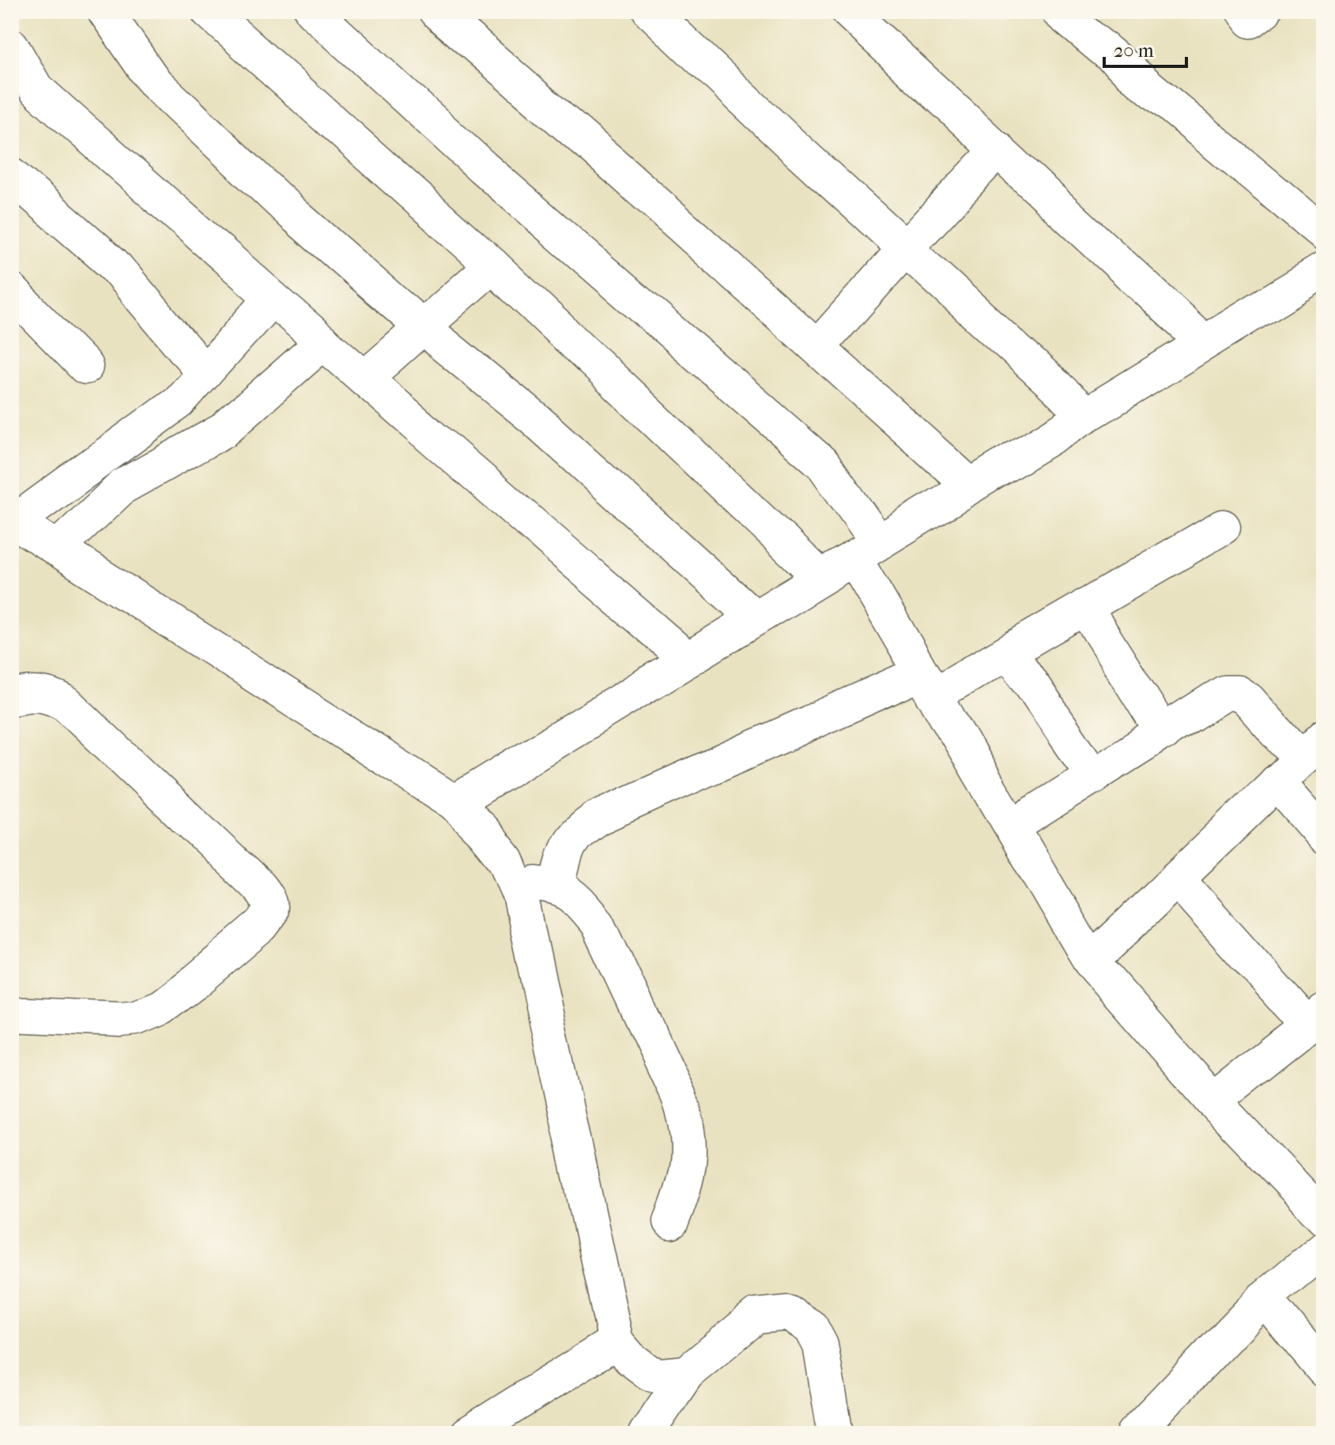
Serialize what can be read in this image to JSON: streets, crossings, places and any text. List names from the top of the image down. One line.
{"scale_bar":"20 m"}
